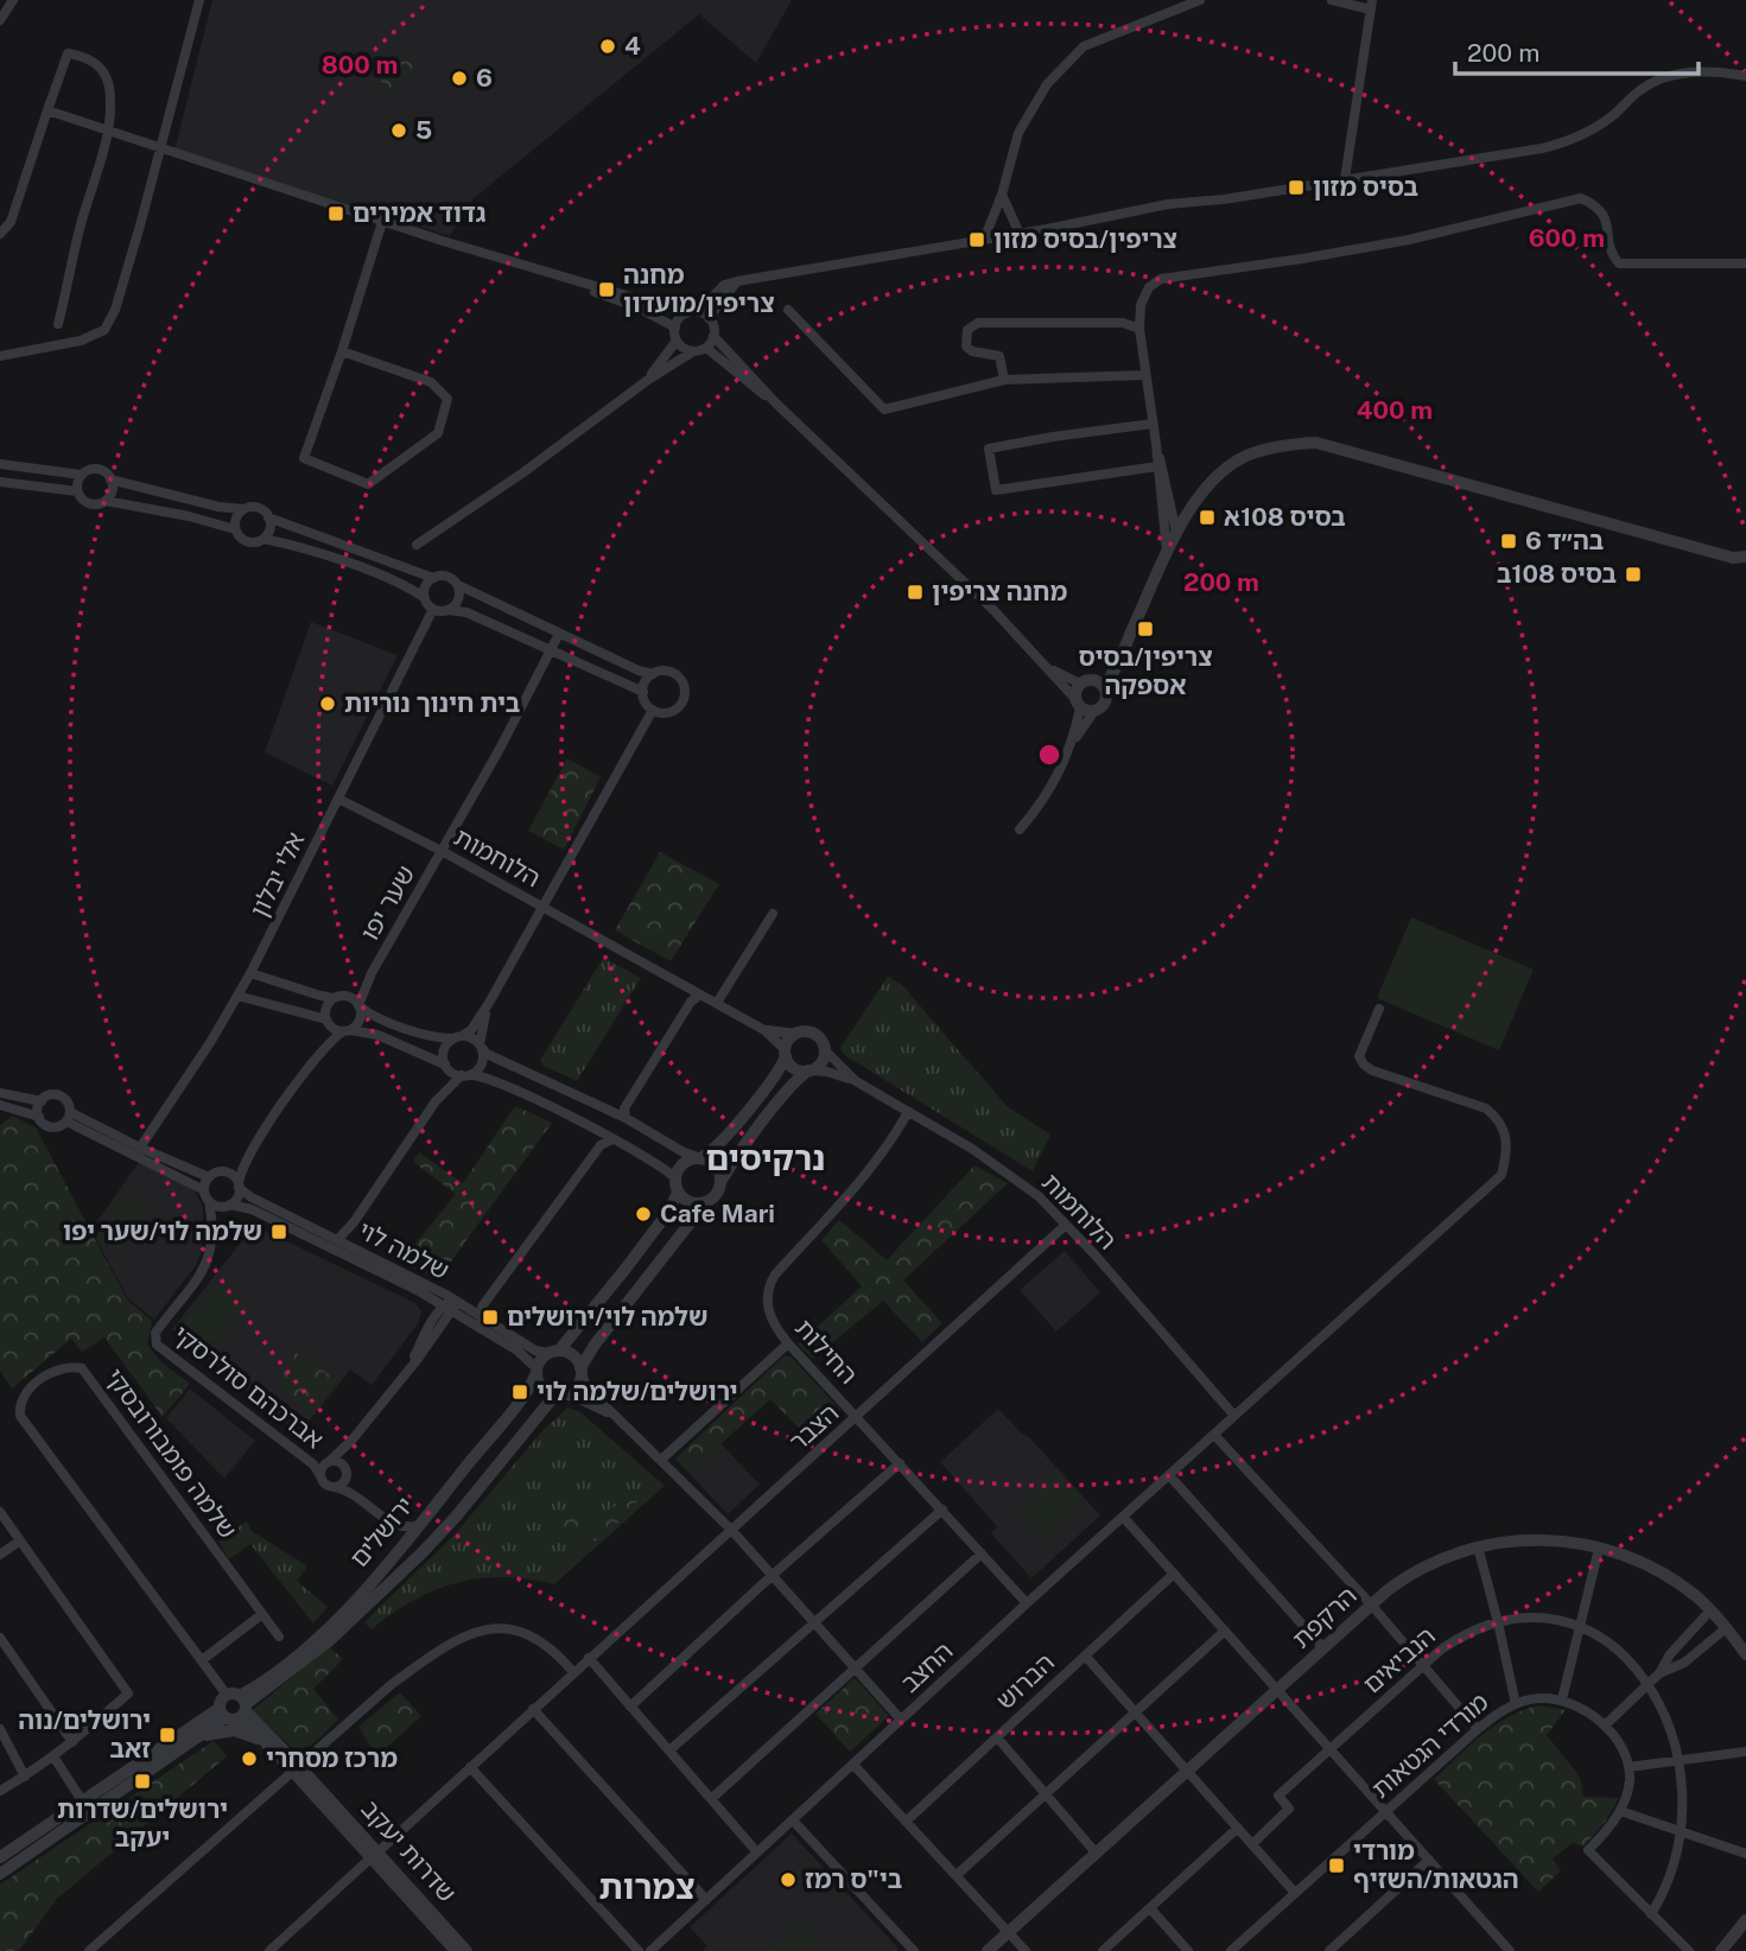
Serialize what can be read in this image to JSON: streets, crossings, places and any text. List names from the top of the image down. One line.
{"streets":{"street":["הלוחמות","אלי יבלון","שער יפו","שלמה לוי","החילות","אברכהם סולרסקי","הצבר","שלמה פומבורובסקי","ירושלים","הרקפת","הנביאים","החצב","הברוש","מורדי הגטאות","שדרות יעקב"]},"crossings":[["הלוחמות","אלי יבלון"],["הלוחמות","שער יפו"],["הלוחמות","החילות"],["הלוחמות","הצבר"],["הלוחמות","החצב"],["שלמה לוי","אברכהם סולרסקי"],["שלמה לוי","ירושלים"],["החילות","הצבר"],["החילות","החצב"],["הצבר","שדרות יעקב"],["ירושלים","שדרות יעקב"]],"districts":["נרקיסים","צמרות"],"places":{"other":["4","6","5","בית חינוך נוריות","Cafe Mari","מרכז מסחרי","בי\"ס רמז"],"transit":["בסיס מזון","גדוד אמירים","צריפין/בסיס מזון","מחנה צריפין/מועדון","בסיס 108א","בה״ד 6","בסיס 108ב","מחנה צריפין","צריפין/בסיס אספקה","שלמה לוי/שער יפו","שלמה לוי/ירושלים","ירושלים/שלמה לוי","ירושלים/נוה זאב","ירושלים/שדרות יעקב","מורדי הגטאות/השזיף"]},"scale_bar":"200 m","rings":["800 m","600 m","400 m","200 m"]}
